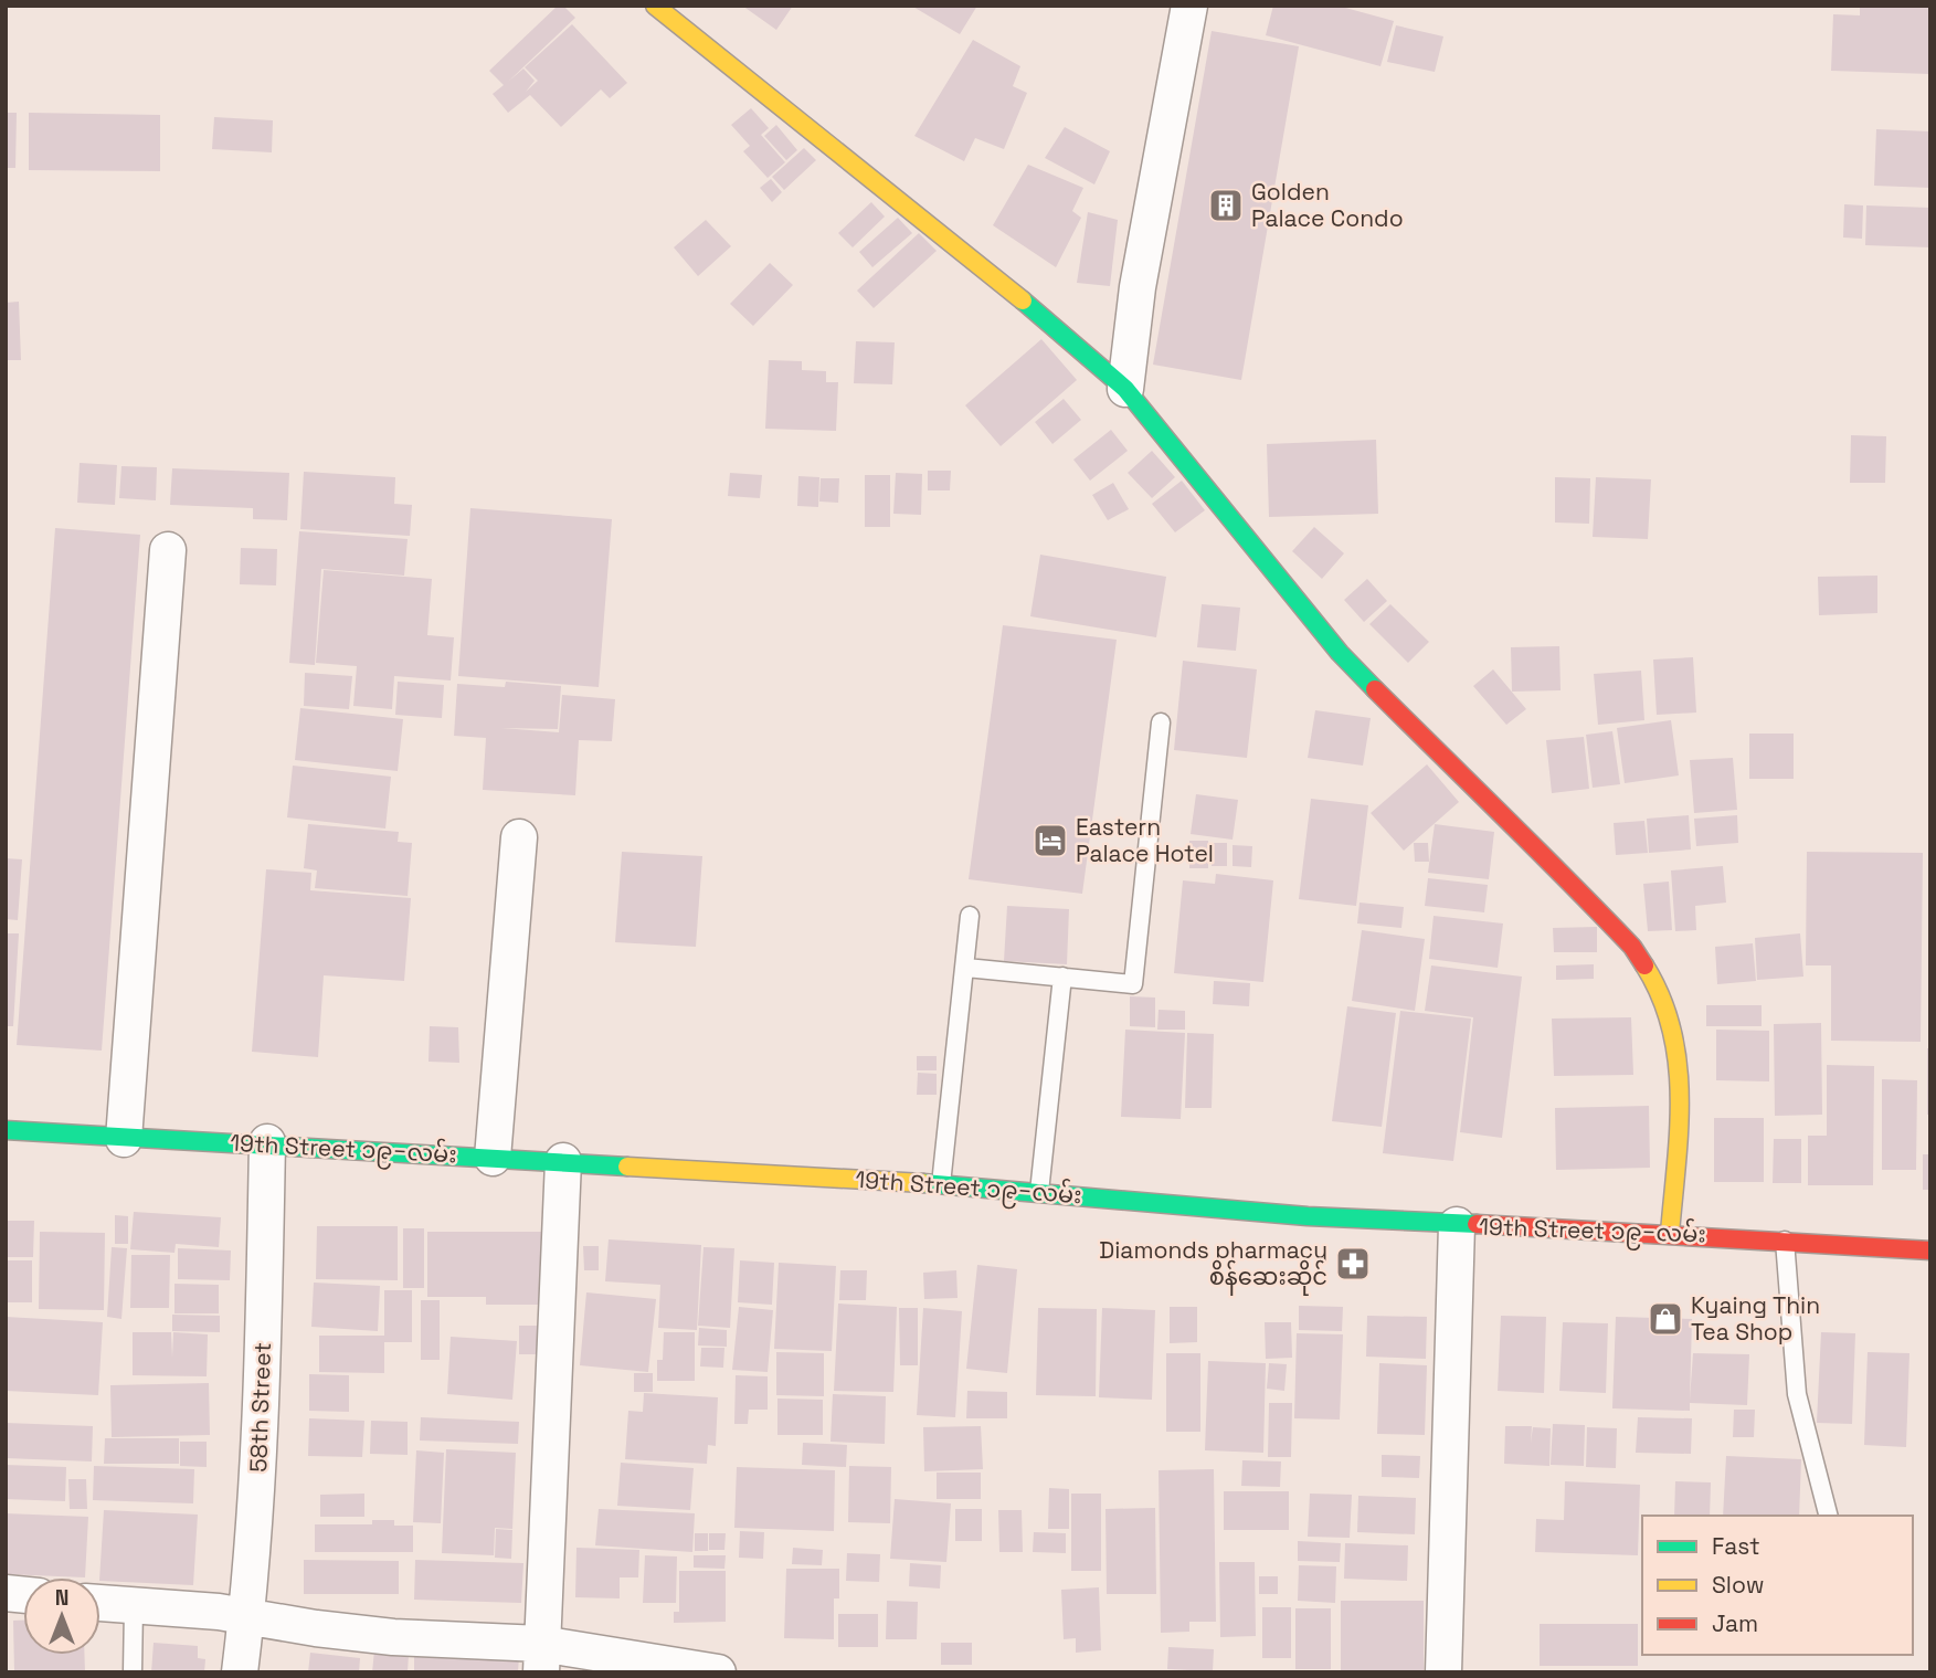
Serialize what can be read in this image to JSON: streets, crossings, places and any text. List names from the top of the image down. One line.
{"streets":{"street":["19th Street ၁၉−လမ်း","58th Street"]},"crossings":[["19th Street ၁၉−လမ်း","58th Street"]],"places":{"building":["Golden Palace Condo"],"hotel":["Eastern Palace Hotel"],"pharmacy":["Diamonds pharmacy စိန်ဆေးဆိုင်"],"shop":["Kyaing Thin Tea Shop"]},"legend":["Fast","Slow","Jam"],"north":"top"}
